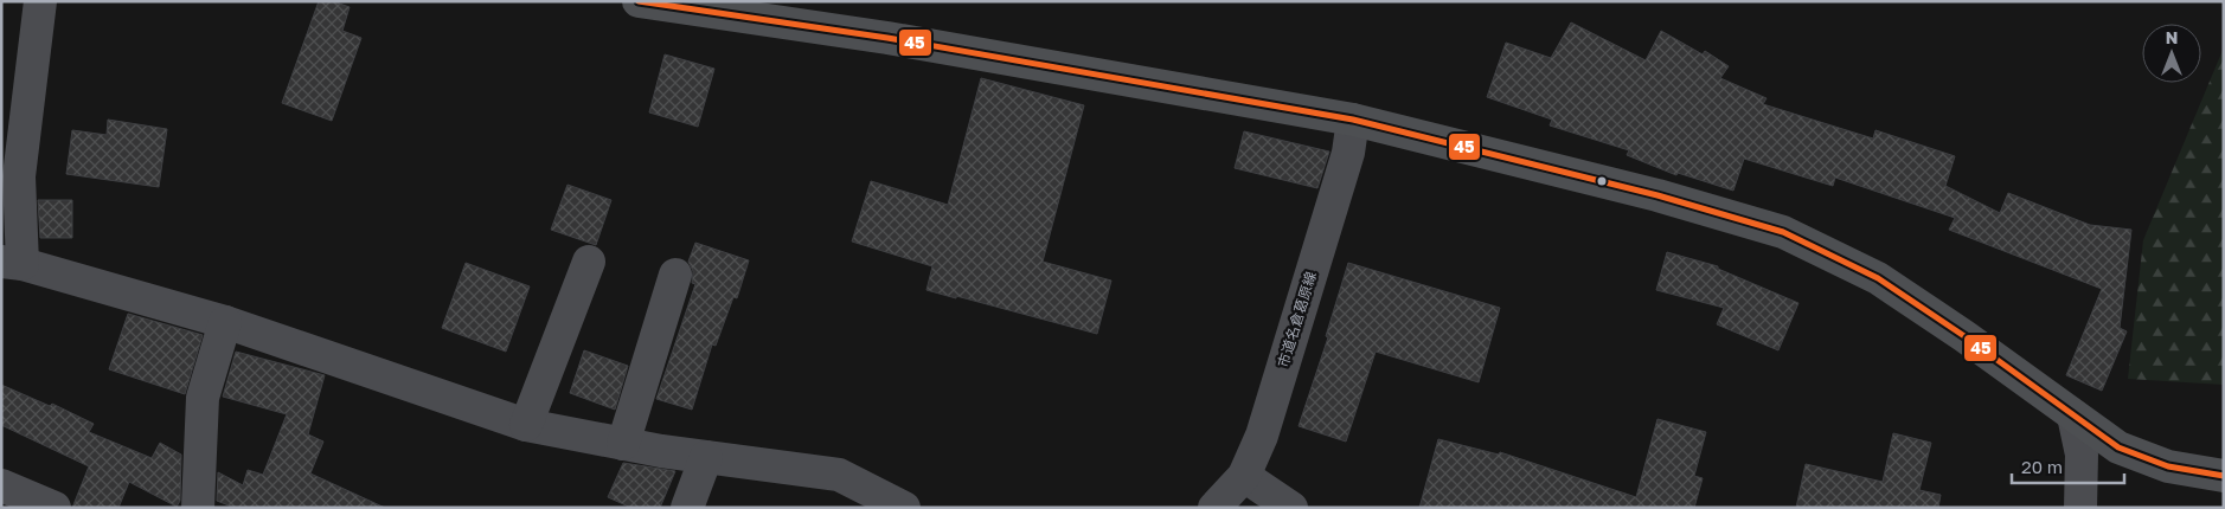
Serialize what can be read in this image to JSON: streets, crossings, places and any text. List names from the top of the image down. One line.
{"streets":{"street":["市道名倉葛原線"]},"lines":["transit line 45"],"scale_bar":"20 m","north":"top"}
